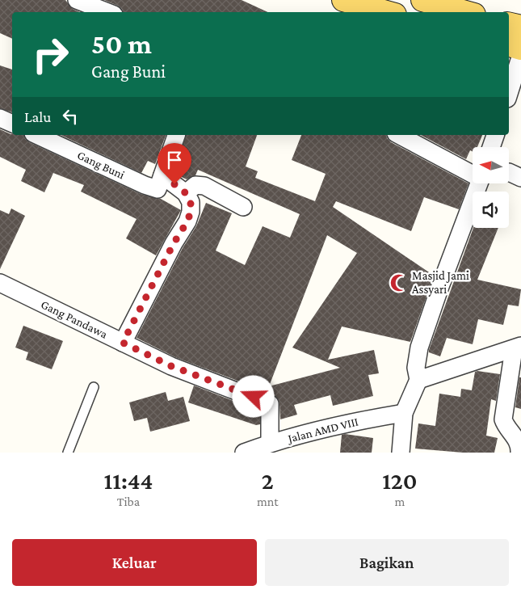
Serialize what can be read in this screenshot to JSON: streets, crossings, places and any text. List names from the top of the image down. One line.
{"streets":{"street":["Gang Buni","Gang Pandawa","Jalan AMD VIII"]},"crossings":[["Gang Pandawa","Jalan AMD VIII"]],"places":{"mosque":["Masjid Jami Assyari"]},"north":"left","page":{"turn":["50 m","Gang Buni"],"then":"Lalu","eta":["11:44","Tiba","2","mnt","120","m"],"buttons":["Keluar","Bagikan"]}}
